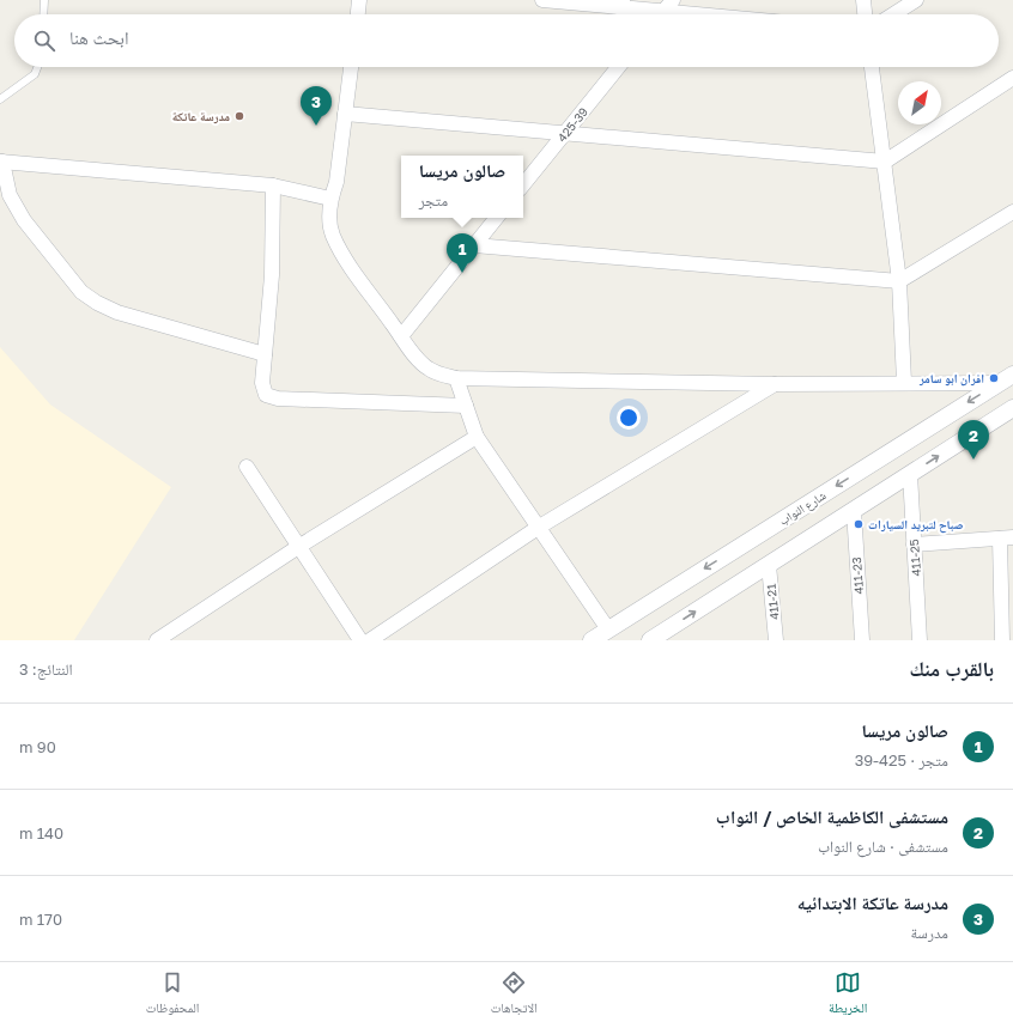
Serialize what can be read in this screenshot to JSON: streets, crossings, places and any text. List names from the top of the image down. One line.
{"streets":{"street":["425-39","شارع النواب","411-25","411-23","411-21"]},"places":["مدرسة عاتكة","افران ابو سامر","صباح لتبريد السيارات"],"north":"top right","page":{"search":"ابحث هنا","pins":["3","1","2"],"popup":["صالون مريسا","متجر"],"heading":["بالقرب منك","النتائج: 3"],"list":[{"mark":"1","name":"صالون مريسا","note":"متجر · 425-39","value":"90 m"},{"mark":"2","name":"مستشفى الكاظمية الخاص / النواب","note":"مستشفى · شارع النواب","value":"140 m"},{"mark":"3","name":"مدرسة عاتكة الابتدائيه","note":"مدرسة","value":"170 m"}],"nav":["الخريطة","الاتجاهات","المحفوظات"]}}
